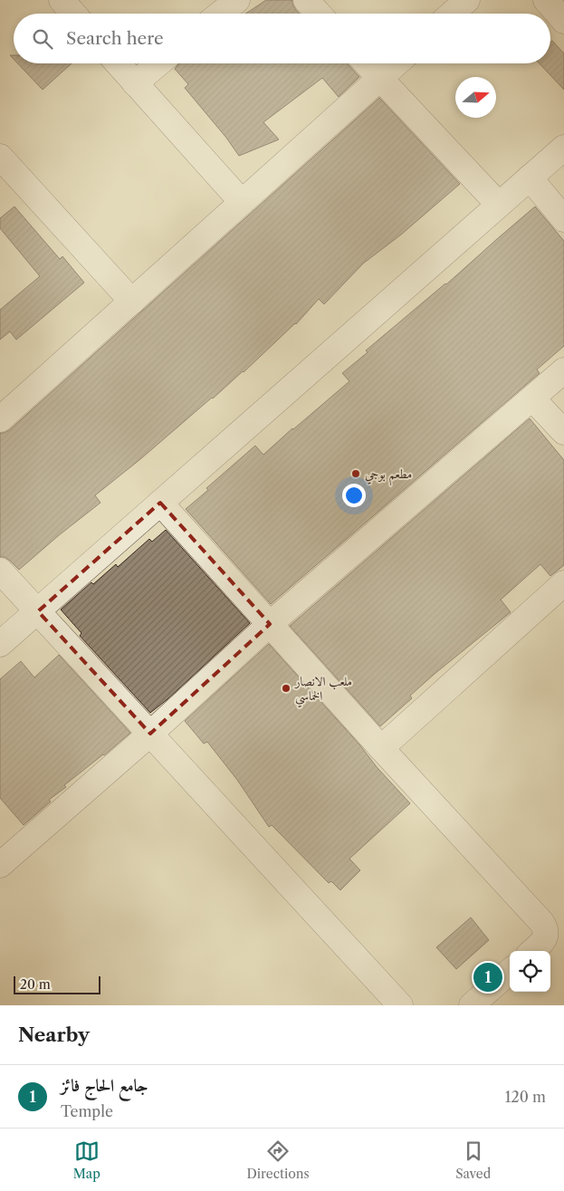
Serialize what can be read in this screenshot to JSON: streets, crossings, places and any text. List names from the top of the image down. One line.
{"places":["مطعم بوجي","ملعب الانصار الخماسي"],"scale_bar":"20 m","north":"right","page":{"search":"Search here","pins":"1","scale":"20 m","heading":"Nearby","list":[{"mark":"1","name":"جامع الحاج فائز","note":"Temple","value":"120 m"}],"nav":["Map","Directions","Saved"]}}
